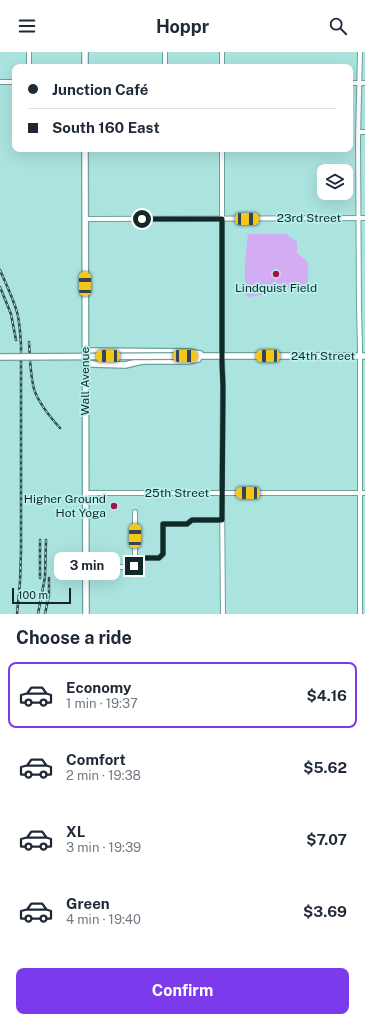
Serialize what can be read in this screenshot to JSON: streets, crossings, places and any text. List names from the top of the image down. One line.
{"streets":{"main road":["24th Street","Wall Avenue"],"street":["23rd Street","25th Street"]},"crossings":[["23rd Street","Wall Avenue"],["24th Street","Wall Avenue"],["Wall Avenue","25th Street"]],"places":["Lindquist Field","Higher Ground Hot Yoga"],"scale_bar":"100 m","page":{"header":"Hoppr","banner":["Junction Café","South 160 East"],"bubble":"3 min","scale":"100 m","heading":"Choose a ride","list":[{"name":"Economy","note":"1 min · 19:37","value":"$4.16"},{"name":"Comfort","note":"2 min · 19:38","value":"$5.62"},{"name":"XL","note":"3 min · 19:39","value":"$7.07"},{"name":"Green","note":"4 min · 19:40","value":"$3.69"}],"buttons":"Confirm"}}
